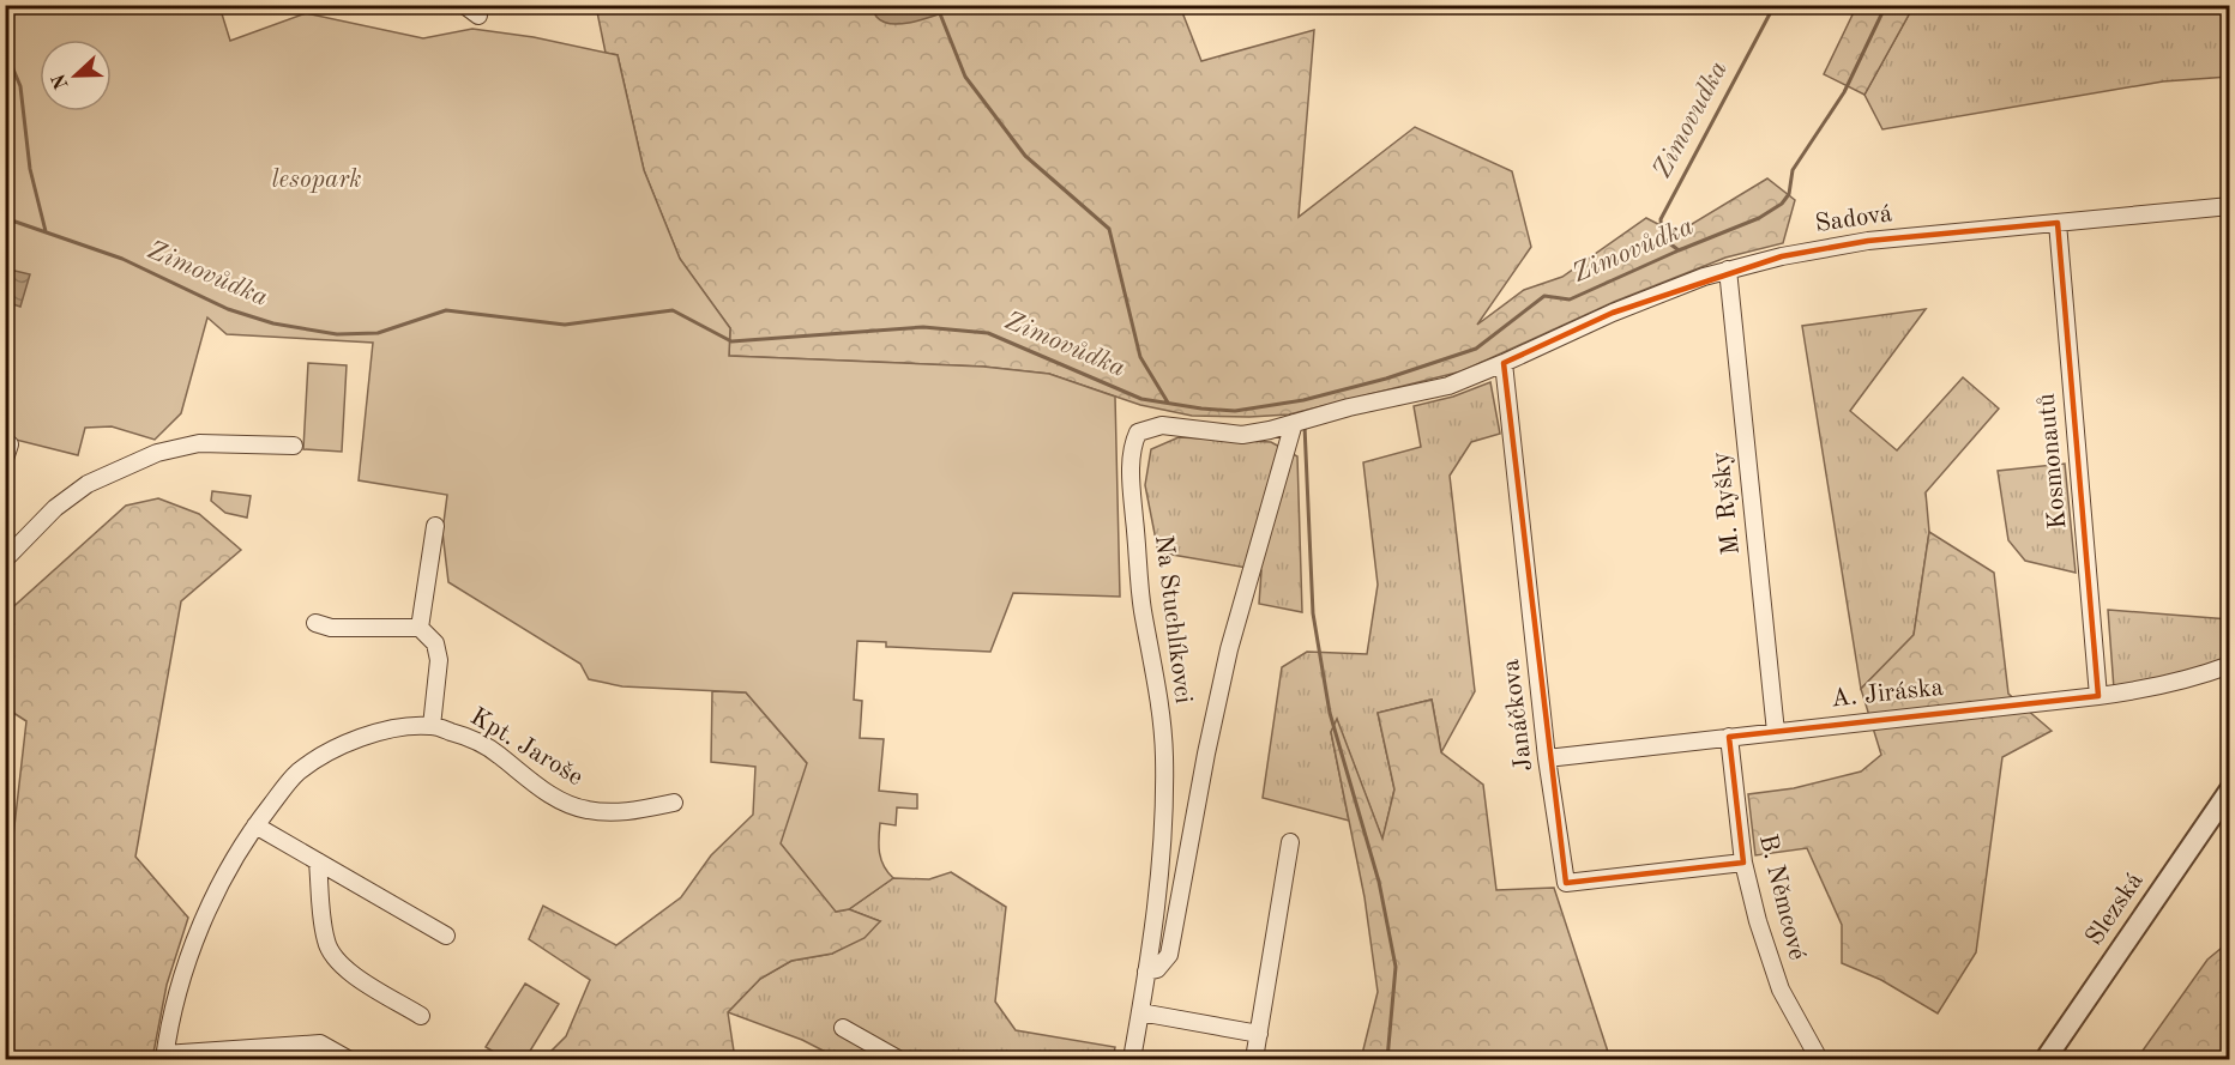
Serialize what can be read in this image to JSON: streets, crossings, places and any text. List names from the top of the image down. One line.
{"streets":{"street":["Sadová","Kosmonautů","M. Ryšky","Na Stuchlíkovci","A. Jiráska","Janáčkova","Kpt. Jaroše","B. Němcové","Slezská"]},"crossings":[["Sadová","Kosmonautů"],["Sadová","M. Ryšky"],["Sadová","Na Stuchlíkovci"],["Sadová","Janáčkova"],["Kosmonautů","A. Jiráska"],["M. Ryšky","A. Jiráska"],["Na Stuchlíkovci","Janáčkova"],["A. Jiráska","Janáčkova"],["A. Jiráska","B. Němcové"],["Janáčkova","B. Němcové"]],"water":["Zimovudka","Zimovůdka"],"parks":["lesopark"],"north":"left"}
